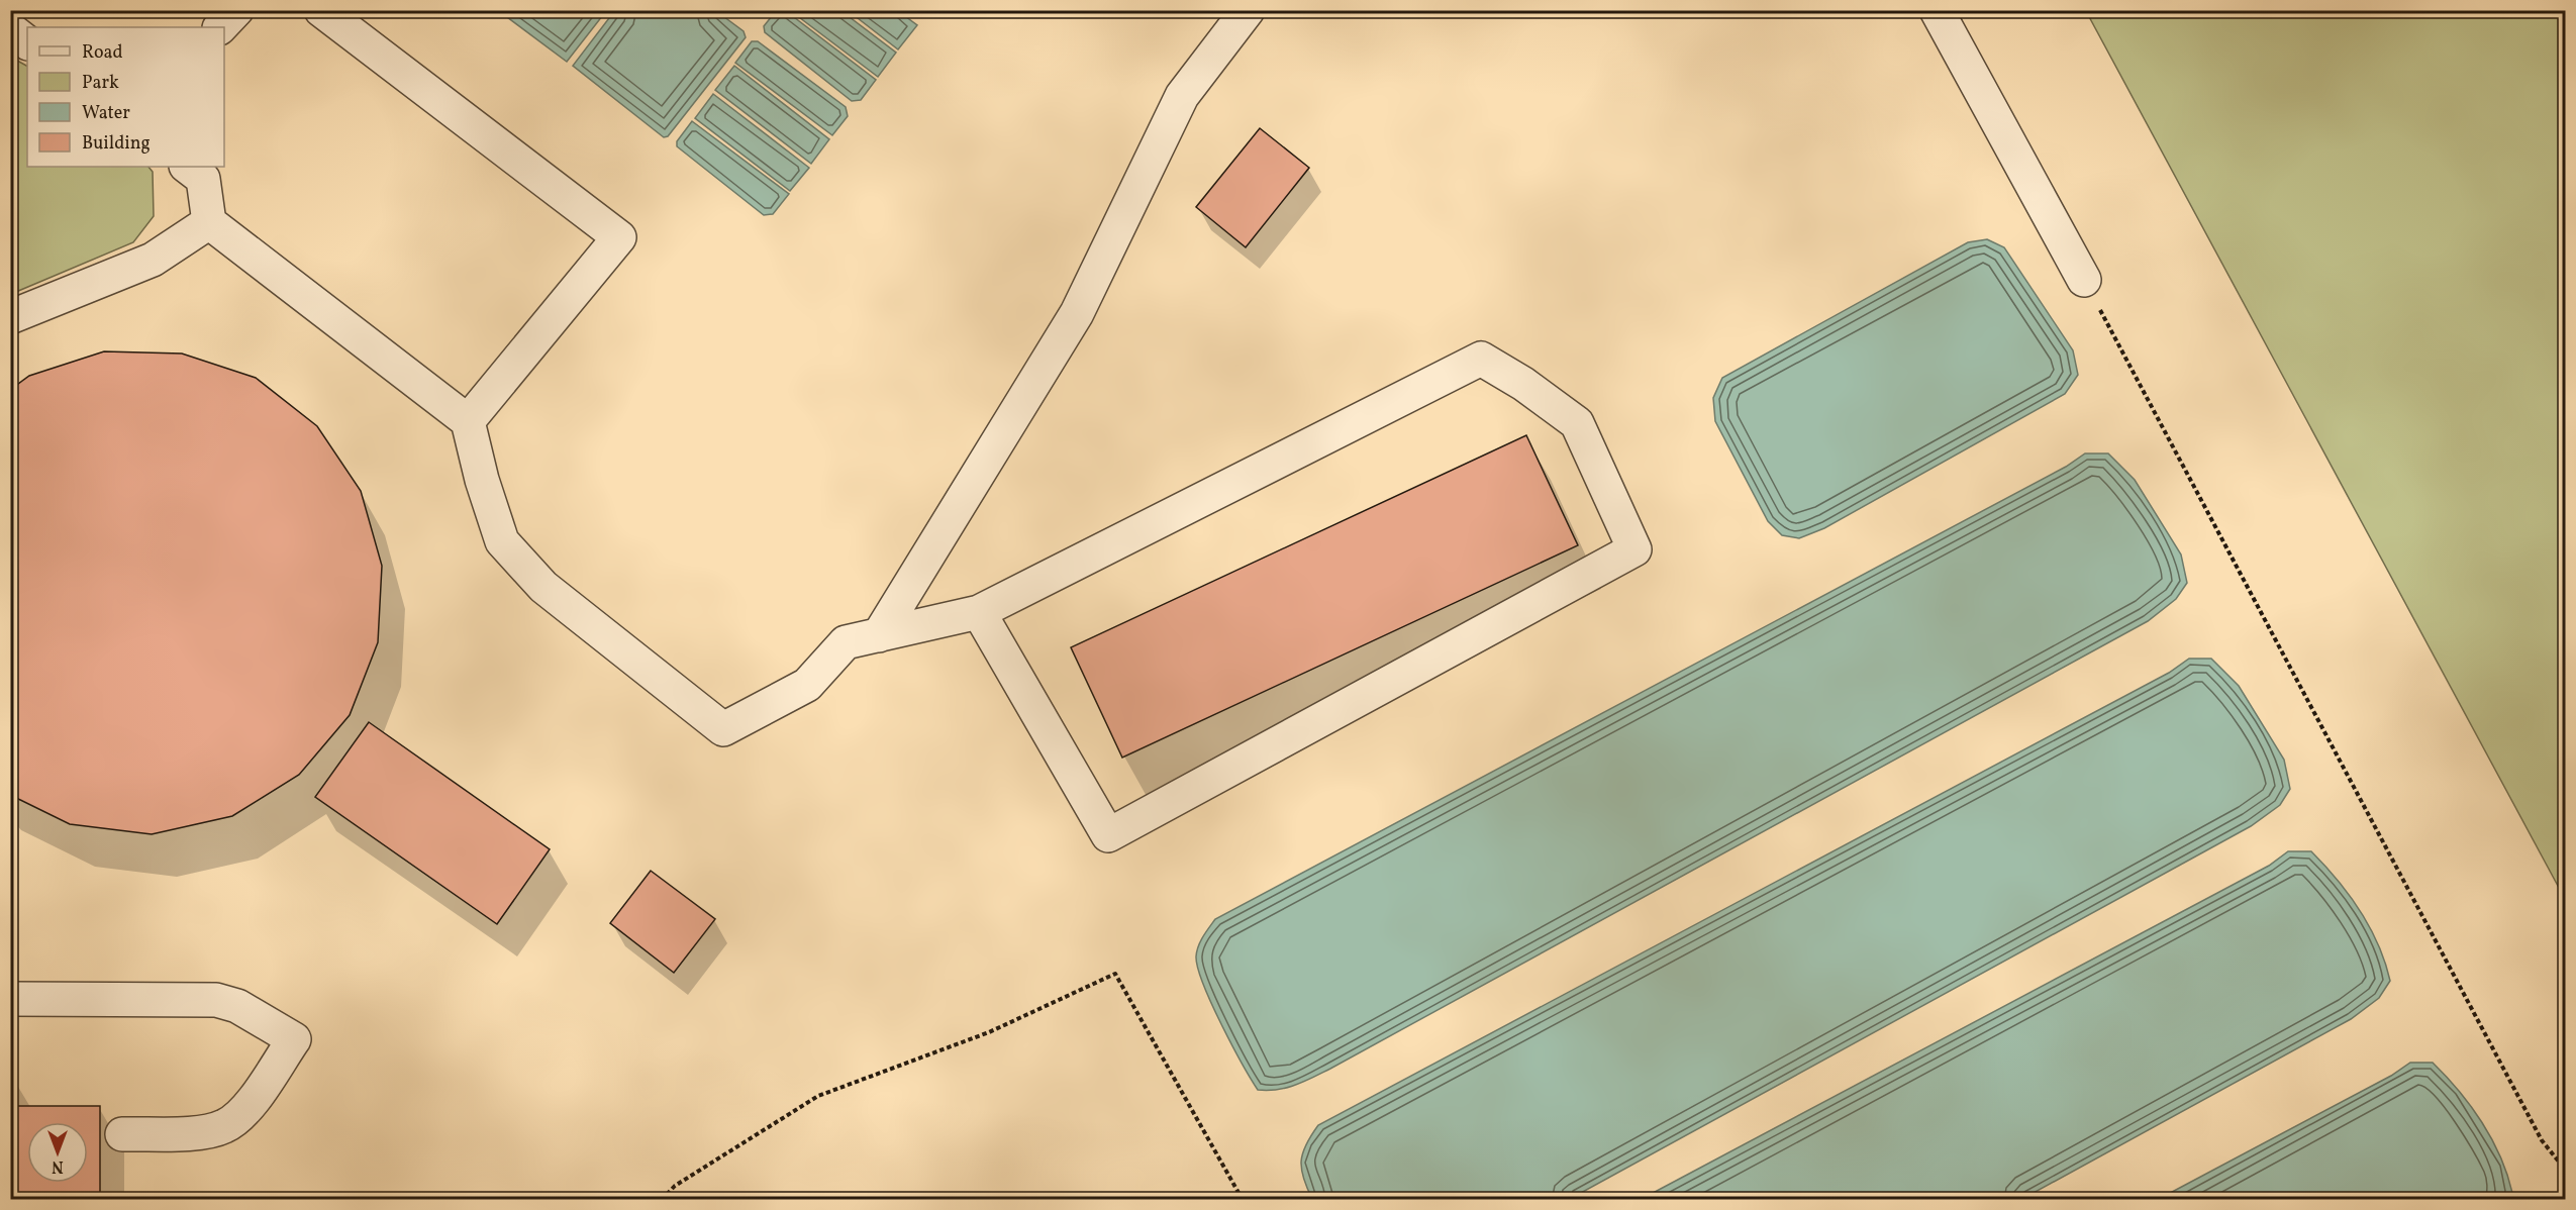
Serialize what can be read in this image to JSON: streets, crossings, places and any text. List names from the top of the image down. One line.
{"legend":["Road","Park","Water","Building"],"north":"bottom"}
